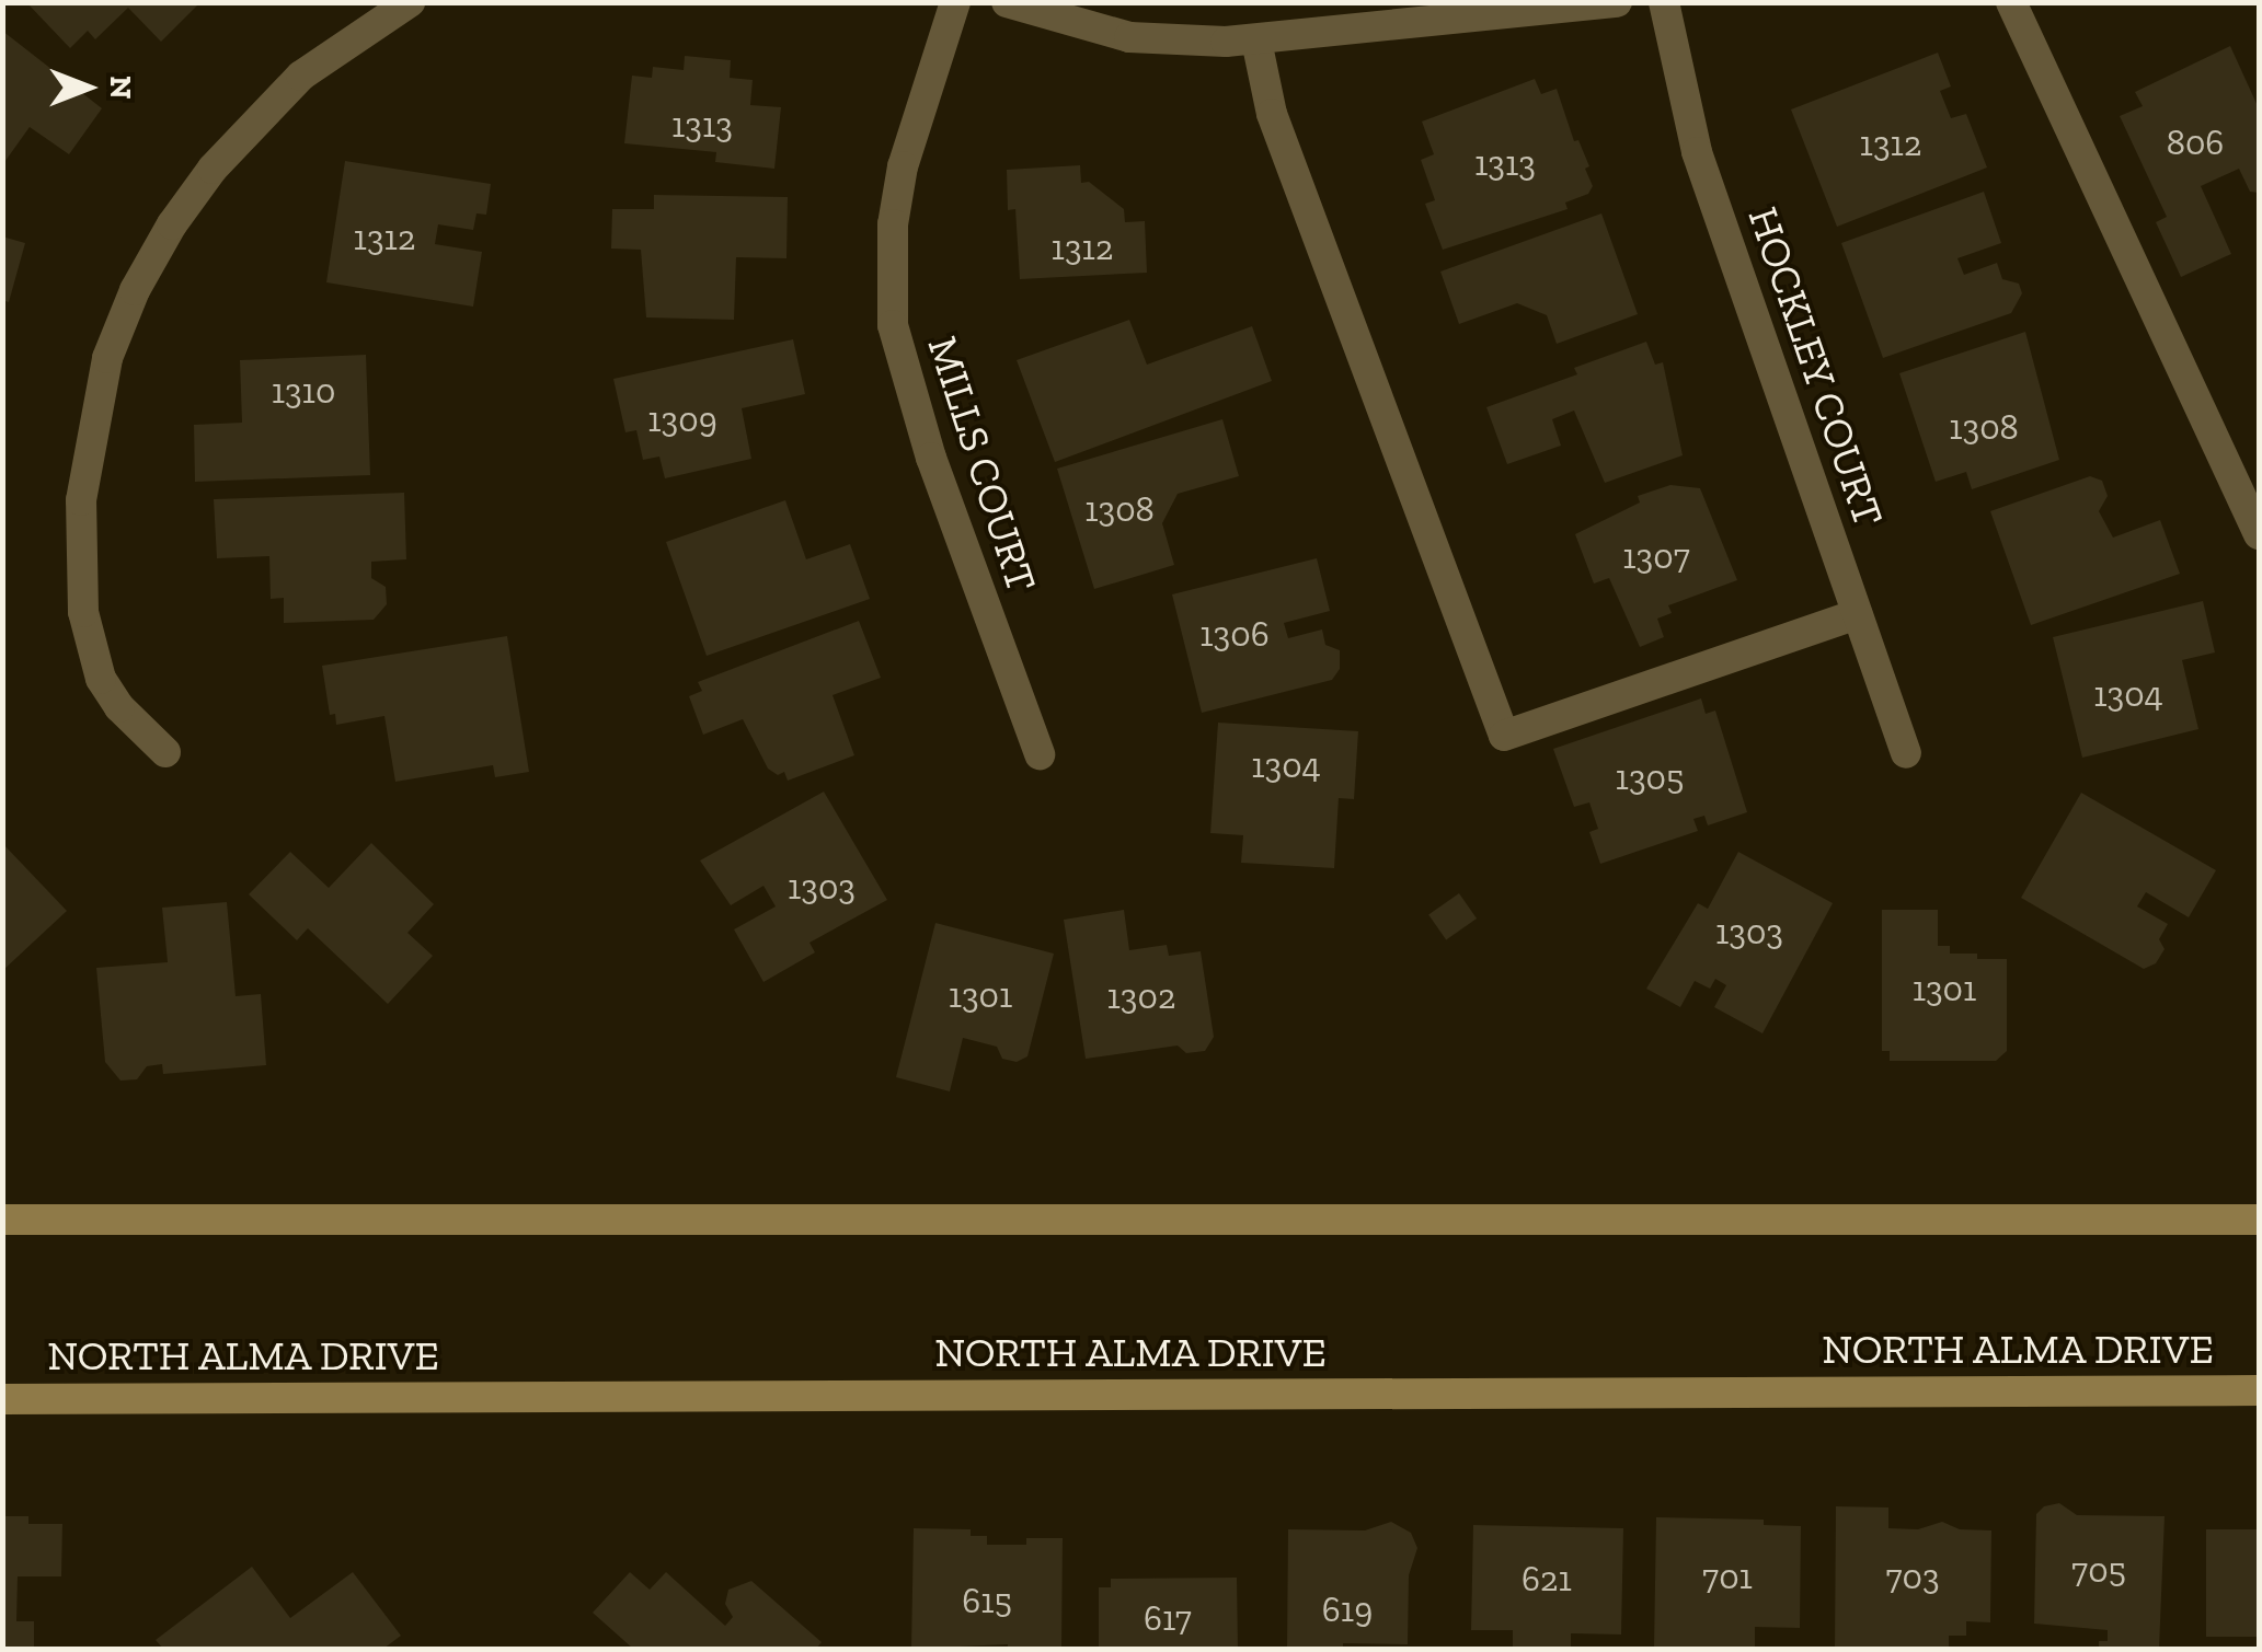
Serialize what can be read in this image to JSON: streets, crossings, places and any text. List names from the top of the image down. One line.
{"streets":{"main road":["NORTH ALMA DRIVE"],"street":["HOCKLEY COURT","MILLS COURT"]},"house_numbers":["1313","806","1312","1313","1312","1312","1310","1309","1308","1308","1307","1306","1304","1304","1305","1303","1303","1301","1301","1302","705","701","703","621","615","619","617"],"north":"right"}
